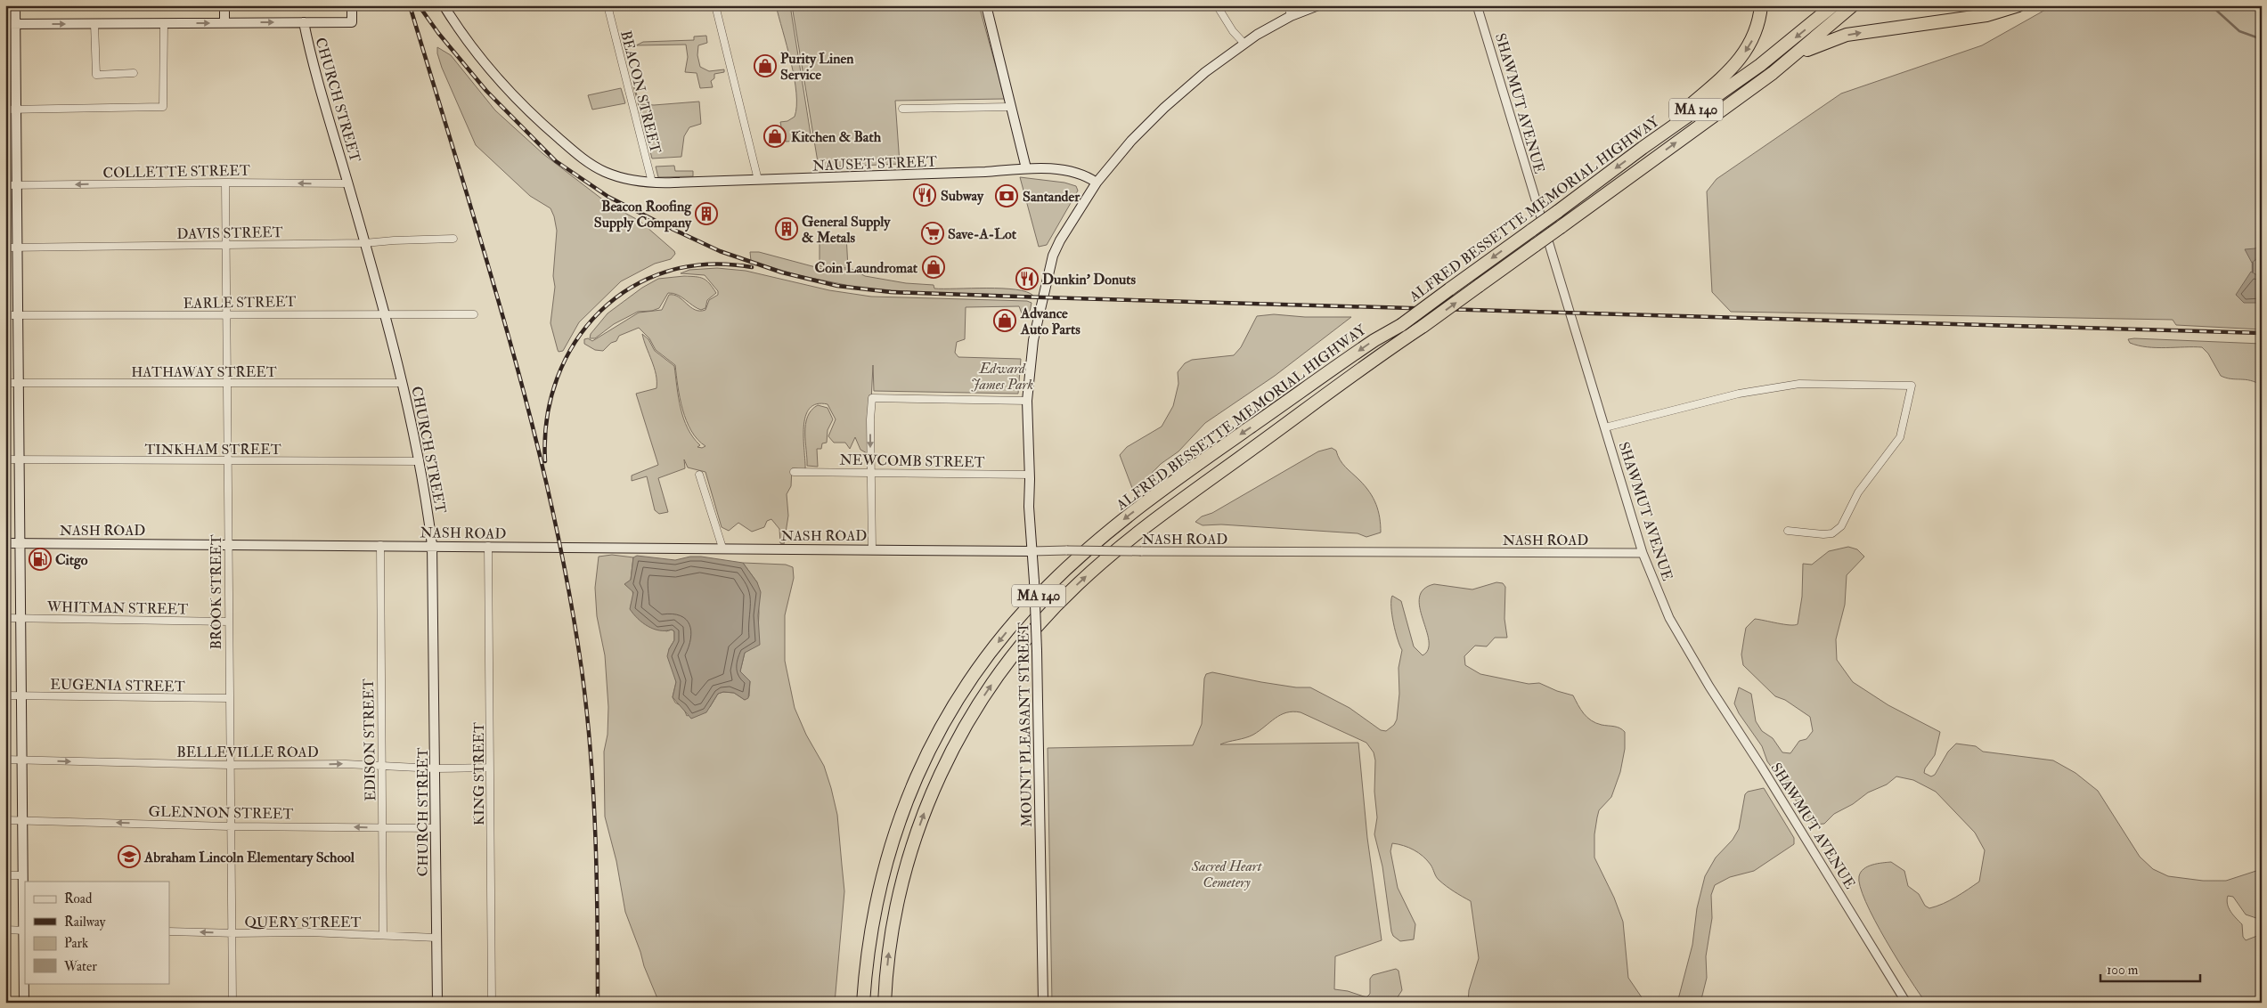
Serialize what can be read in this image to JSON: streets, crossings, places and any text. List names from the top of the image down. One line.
{"streets":{"highway":["MA 140","ALFRED BESSETTE MEMORIAL HIGHWAY"],"main road":["CHURCH STREET","NAUSET STREET","NASH ROAD","MOUNT PLEASANT STREET"],"street":["BEACON STREET","SHAWMUT AVENUE","COLLETTE STREET","DAVIS STREET","EARLE STREET","HATHAWAY STREET","TINKHAM STREET","NEWCOMB STREET","BROOK STREET","WHITMAN STREET","EUGENIA STREET","EDISON STREET","BELLEVILLE ROAD","KING STREET","GLENNON STREET","QUERY STREET"]},"crossings":[["BEACON STREET","NAUSET STREET"],["CHURCH STREET","COLLETTE STREET"],["CHURCH STREET","DAVIS STREET"],["CHURCH STREET","EARLE STREET"],["CHURCH STREET","HATHAWAY STREET"],["CHURCH STREET","TINKHAM STREET"],["CHURCH STREET","NASH ROAD"],["CHURCH STREET","BELLEVILLE ROAD"],["CHURCH STREET","GLENNON STREET"],["CHURCH STREET","QUERY STREET"],["SHAWMUT AVENUE","NASH ROAD"],["NAUSET STREET","MOUNT PLEASANT STREET"],["COLLETTE STREET","BROOK STREET"],["DAVIS STREET","BROOK STREET"],["EARLE STREET","BROOK STREET"],["HATHAWAY STREET","BROOK STREET"],["TINKHAM STREET","BROOK STREET"],["NEWCOMB STREET","MOUNT PLEASANT STREET"],["NASH ROAD","BROOK STREET"],["NASH ROAD","MOUNT PLEASANT STREET"],["NASH ROAD","EDISON STREET"],["NASH ROAD","KING STREET"],["BROOK STREET","WHITMAN STREET"],["BROOK STREET","EUGENIA STREET"],["BROOK STREET","BELLEVILLE ROAD"],["BROOK STREET","GLENNON STREET"],["BROOK STREET","QUERY STREET"],["EDISON STREET","BELLEVILLE ROAD"],["EDISON STREET","GLENNON STREET"],["EDISON STREET","QUERY STREET"],["BELLEVILLE ROAD","KING STREET"]],"one_way":["COLLETTE STREET","BELLEVILLE ROAD","GLENNON STREET"],"parks":["Edward James Park","Sacred Heart Cemetery"],"places":{"shop":["Purity Linen Service","Kitchen & Bath","Coin Laundromat","Advance Auto Parts"],"restaurant":["Subway","Dunkin' Donuts"],"bank":["Santander"],"building":["Beacon Roofing Supply Company","General Supply & Metals"],"supermarket":["Save-A-Lot"],"fuel station":["Citgo"],"school or university":["Abraham Lincoln Elementary School"]},"legend":["Road","Railway","Park","Water"],"scale_bar":"100 m"}
